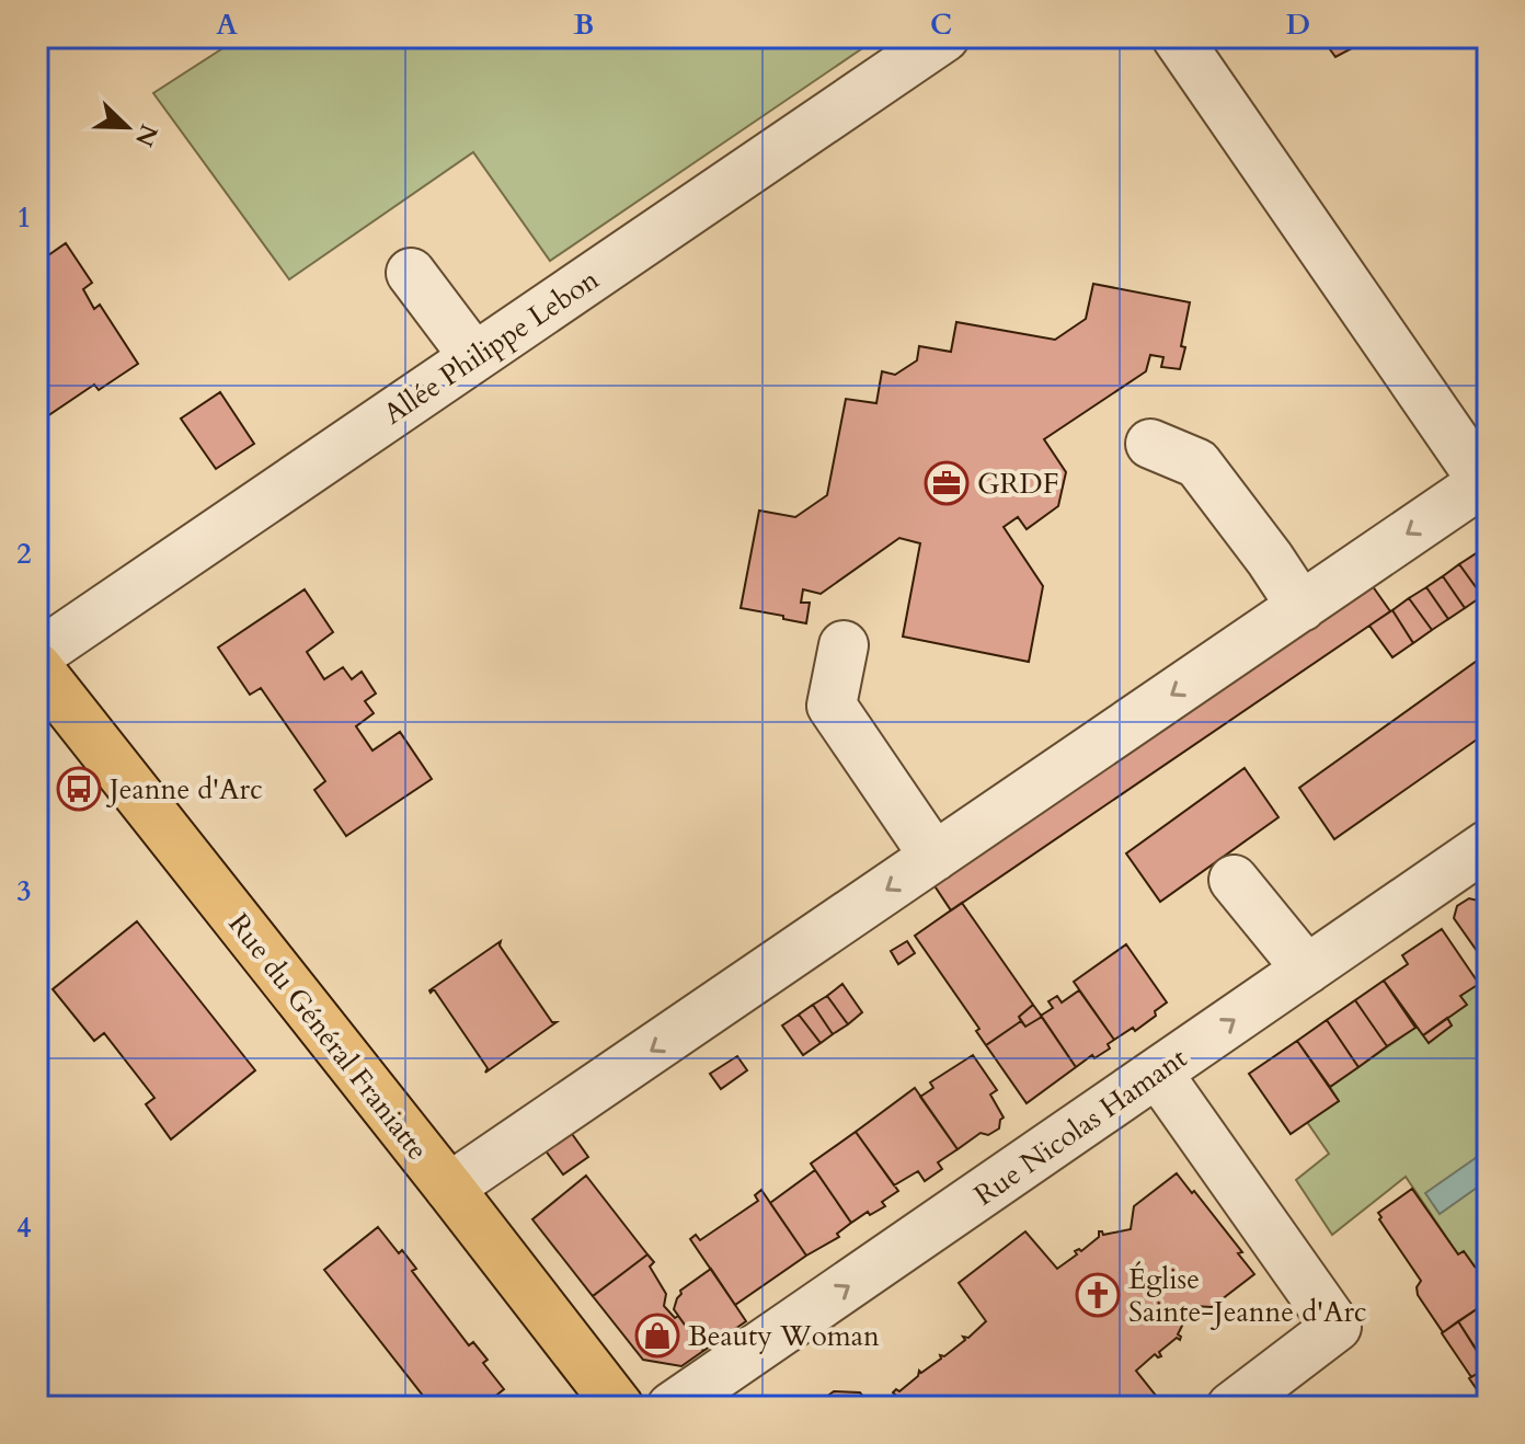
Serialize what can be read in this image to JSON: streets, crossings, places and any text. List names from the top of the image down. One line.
{"streets":{"main road":["Rue du Général Franiatte"],"street":["Allée Philippe Lebon","Rue Nicolas Hamant"]},"places":{"office":["GRDF"],"bus stop":["Jeanne d'Arc"],"church":["Église Sainte-Jeanne d'Arc"],"shop":["Beauty Woman"]},"north":"bottom right","grid":{"columns":["A","B","C","D"],"rows":["1","2","3","4"]}}
